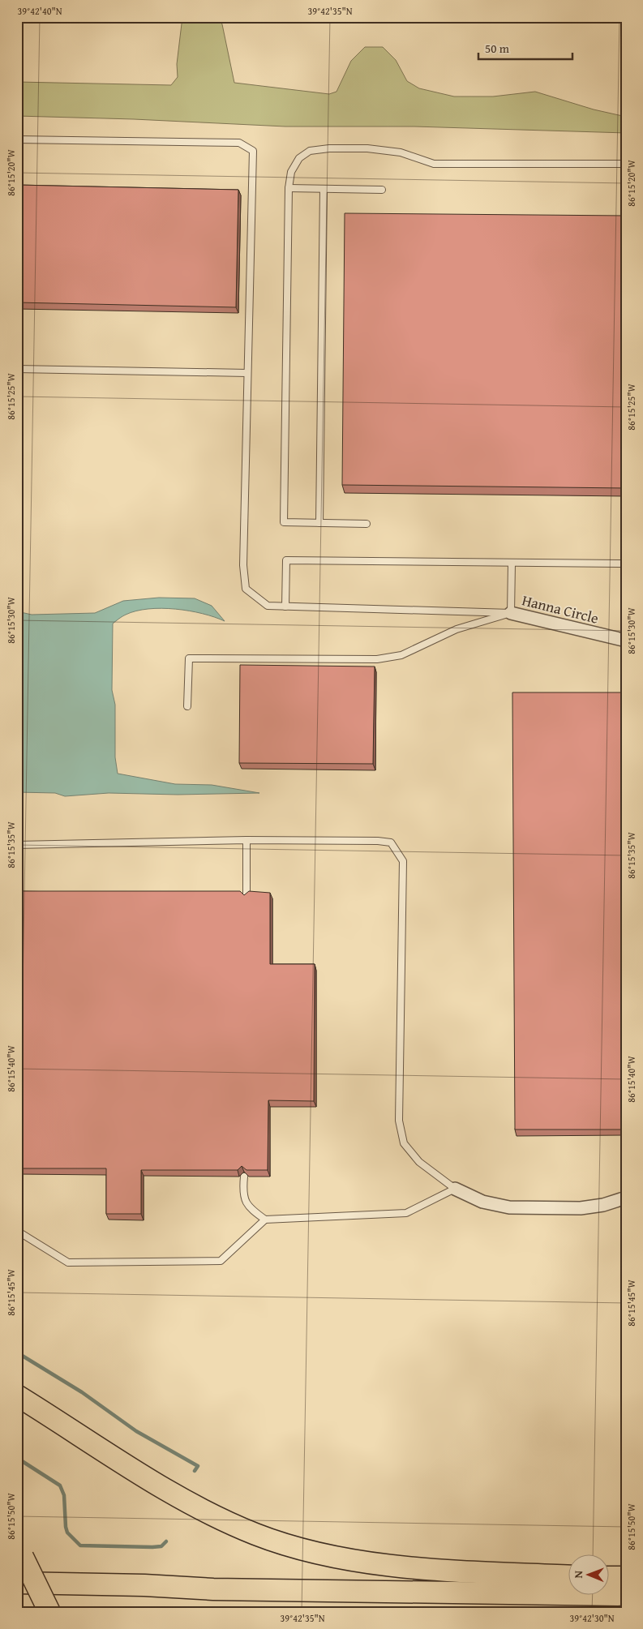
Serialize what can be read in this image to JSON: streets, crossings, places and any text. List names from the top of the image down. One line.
{"streets":{"street":["Hanna Circle"]},"scale_bar":"50 m","north":"left","coordinates":["39°42'40\"N","39°42'35\"N","86°15'20\"W","86°15'25\"W","86°15'30\"W","86°15'35\"W","86°15'40\"W","86°15'45\"W","86°15'50\"W","39°42'30\"N"]}
